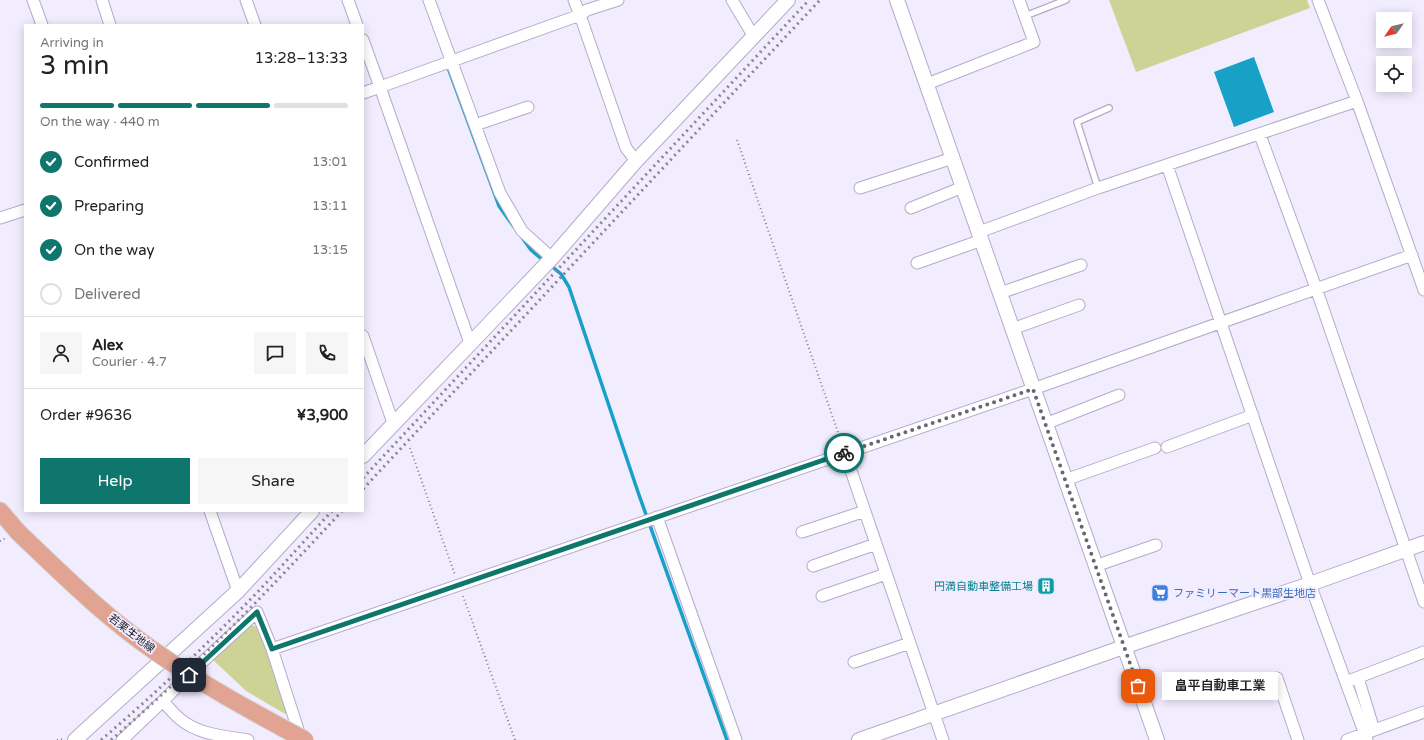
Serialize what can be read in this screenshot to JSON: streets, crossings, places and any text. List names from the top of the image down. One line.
{"streets":{"main road":["若栗生地線"]},"places":{"building":["円満自動車整備工場"],"supermarket":["ファミリーマート黒部生地店"],"other":["畠平自動車工業"]},"north":"bottom left","page":{"heading":["3 min","Arriving in","13:28–13:33"],"panel":["Alex","Courier · 4.7","Order #9636","¥3,900"],"bar":"On the way · 440 m","list":[["Confirmed","13:01"],["Preparing","13:11"],["On the way","13:15"],"Delivered"],"buttons":["Help","Share"],"bubble":"畠平自動車工業"}}
